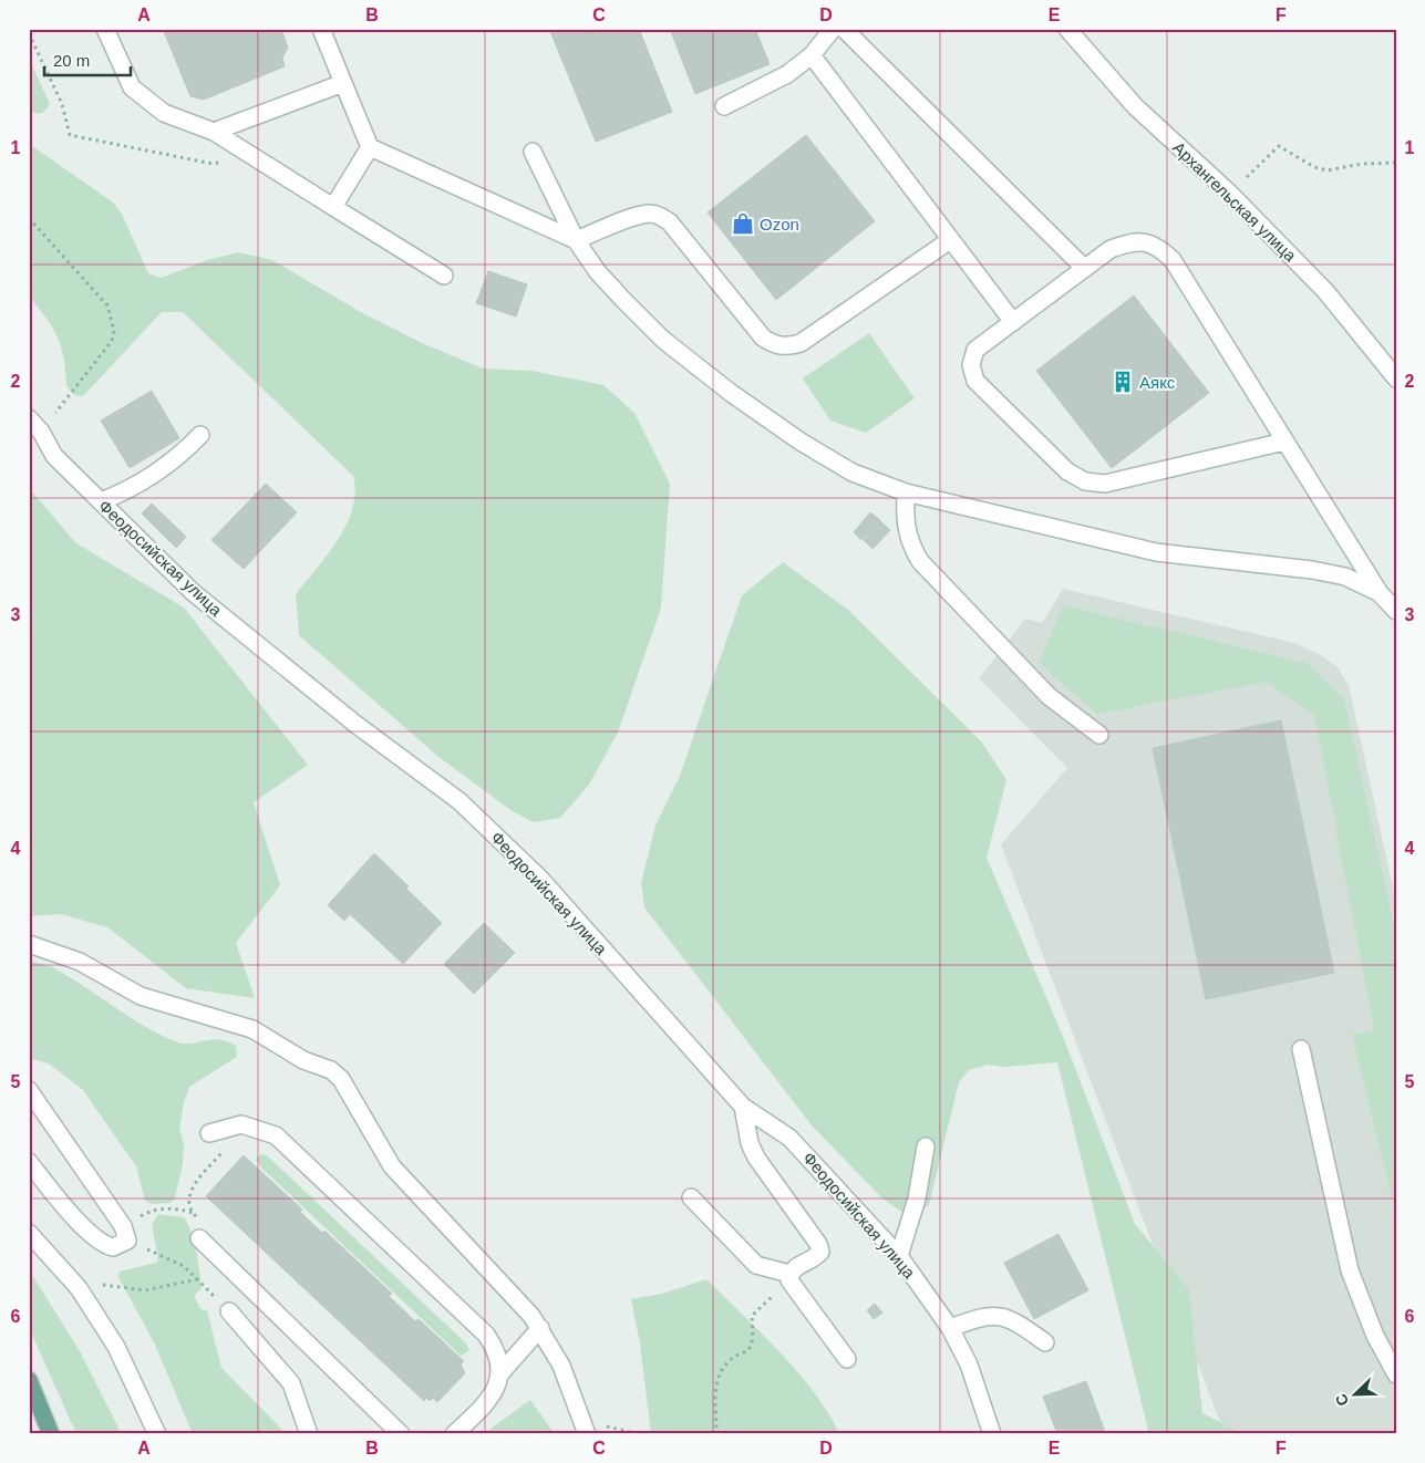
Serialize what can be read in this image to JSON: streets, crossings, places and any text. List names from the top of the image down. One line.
{"streets":{"street":["Архангельская улица","Феодосийская улица"]},"places":{"shop":["Ozon"],"building":["Аякс"]},"scale_bar":"20 m","north":"bottom left","grid":{"columns":["A","B","C","D","E","F"],"rows":["1","2","3","4","5","6"]}}
